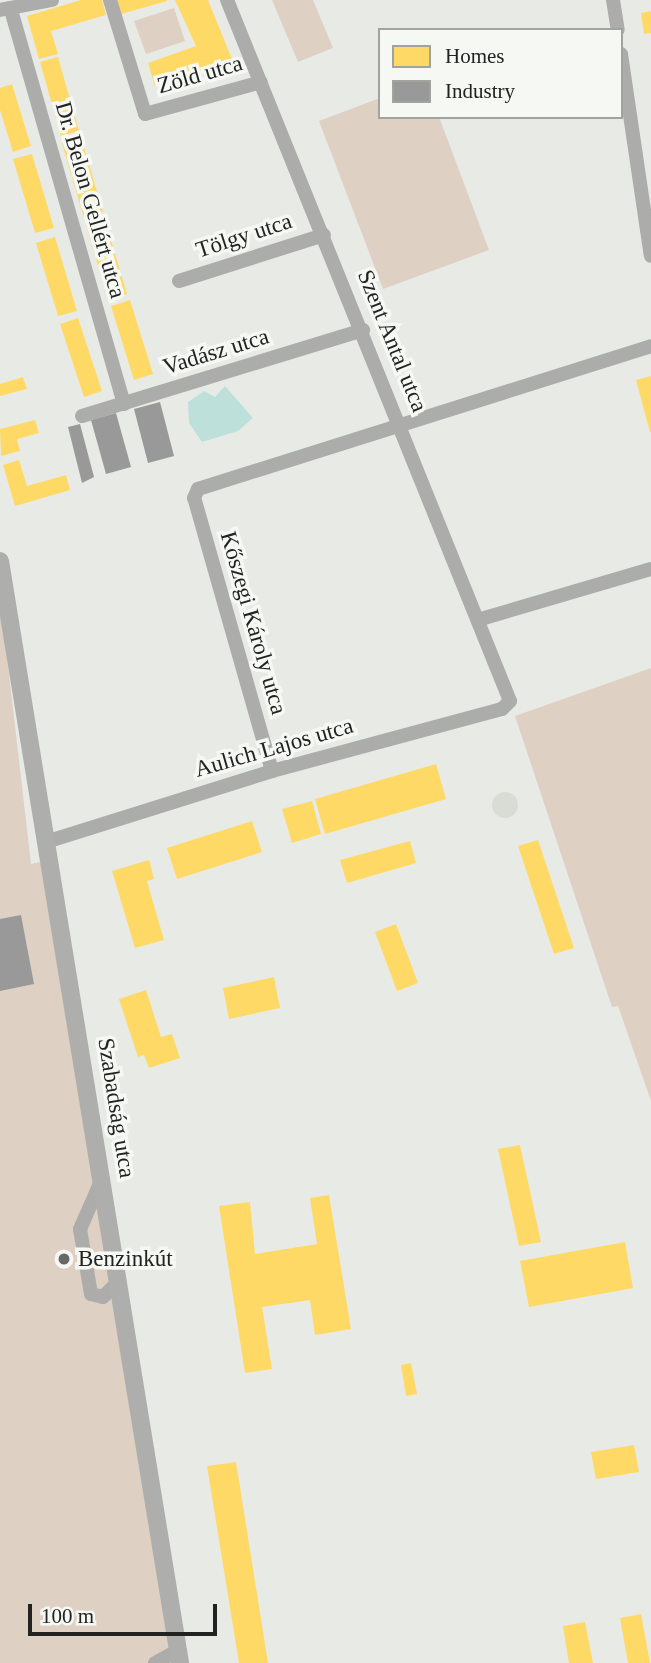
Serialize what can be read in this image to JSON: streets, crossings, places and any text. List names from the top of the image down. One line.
{"streets":{"main road":["Szabadság utca"],"street":["Zöld utca","Dr. Belon Gellért utca","Tölgy utca","Szent Antal utca","Vadász utca","Kőszegi Károly utca","Aulich Lajos utca"]},"crossings":[["Zöld utca","Szent Antal utca"],["Dr. Belon Gellért utca","Vadász utca"],["Tölgy utca","Szent Antal utca"],["Szent Antal utca","Vadász utca"],["Szent Antal utca","Kőszegi Károly utca"],["Szent Antal utca","Aulich Lajos utca"],["Kőszegi Károly utca","Aulich Lajos utca"],["Aulich Lajos utca","Szabadság utca"]],"places":["Benzinkút"],"legend":["Homes","Industry"],"scale_bar":"100 m"}
